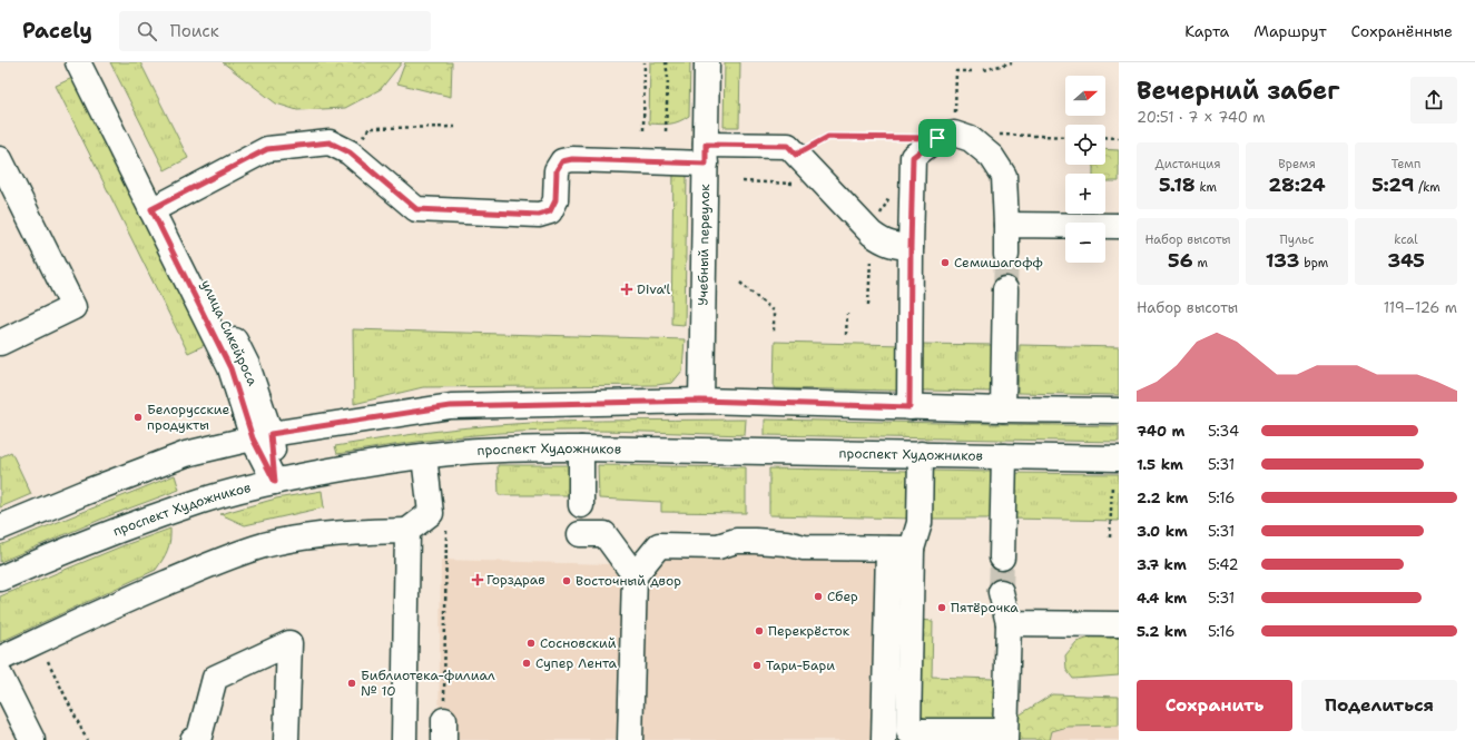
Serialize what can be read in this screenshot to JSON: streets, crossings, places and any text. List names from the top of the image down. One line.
{"streets":{"street":["Учебный переулок","улица Сикейроса","проспект Художников"]},"crossings":[["улица Сикейроса","проспект Художников"]],"places":{"other":["Семишагофф","Белорусские продукты","Восточный двор","Сбер","Пятёрочка","Перекрёсток","Сосновский","Супер Лента","Тари-Бари","Библиотека-филиал № 10"],"health":["Diva'l","Горздрав"]},"north":"right","page":{"header":"Pacely","search":"Поиск","nav":["Карта","Маршрут","Сохранённые"],"heading":["Вечерний забег","20:51 · 7 × 740 m"],"map_buttons":["+","−"],"stats":[["Дистанция","5.18 km"],["Время","28:24"],["Темп","5:29 /km"],["Набор высоты","56 m"],["Пульс","133 bpm"],["kcal","345"]],"chart":["Набор высоты","119–126 m"],"list":[{"name":"740 m","note":"5:34"},{"name":"1.5 km","note":"5:31"},{"name":"2.2 km","note":"5:16"},{"name":"3.0 km","note":"5:31"},{"name":"3.7 km","note":"5:42"},{"name":"4.4 km","note":"5:31"},{"name":"5.2 km","note":"5:16"}],"buttons":["Сохранить","Поделиться"]}}
